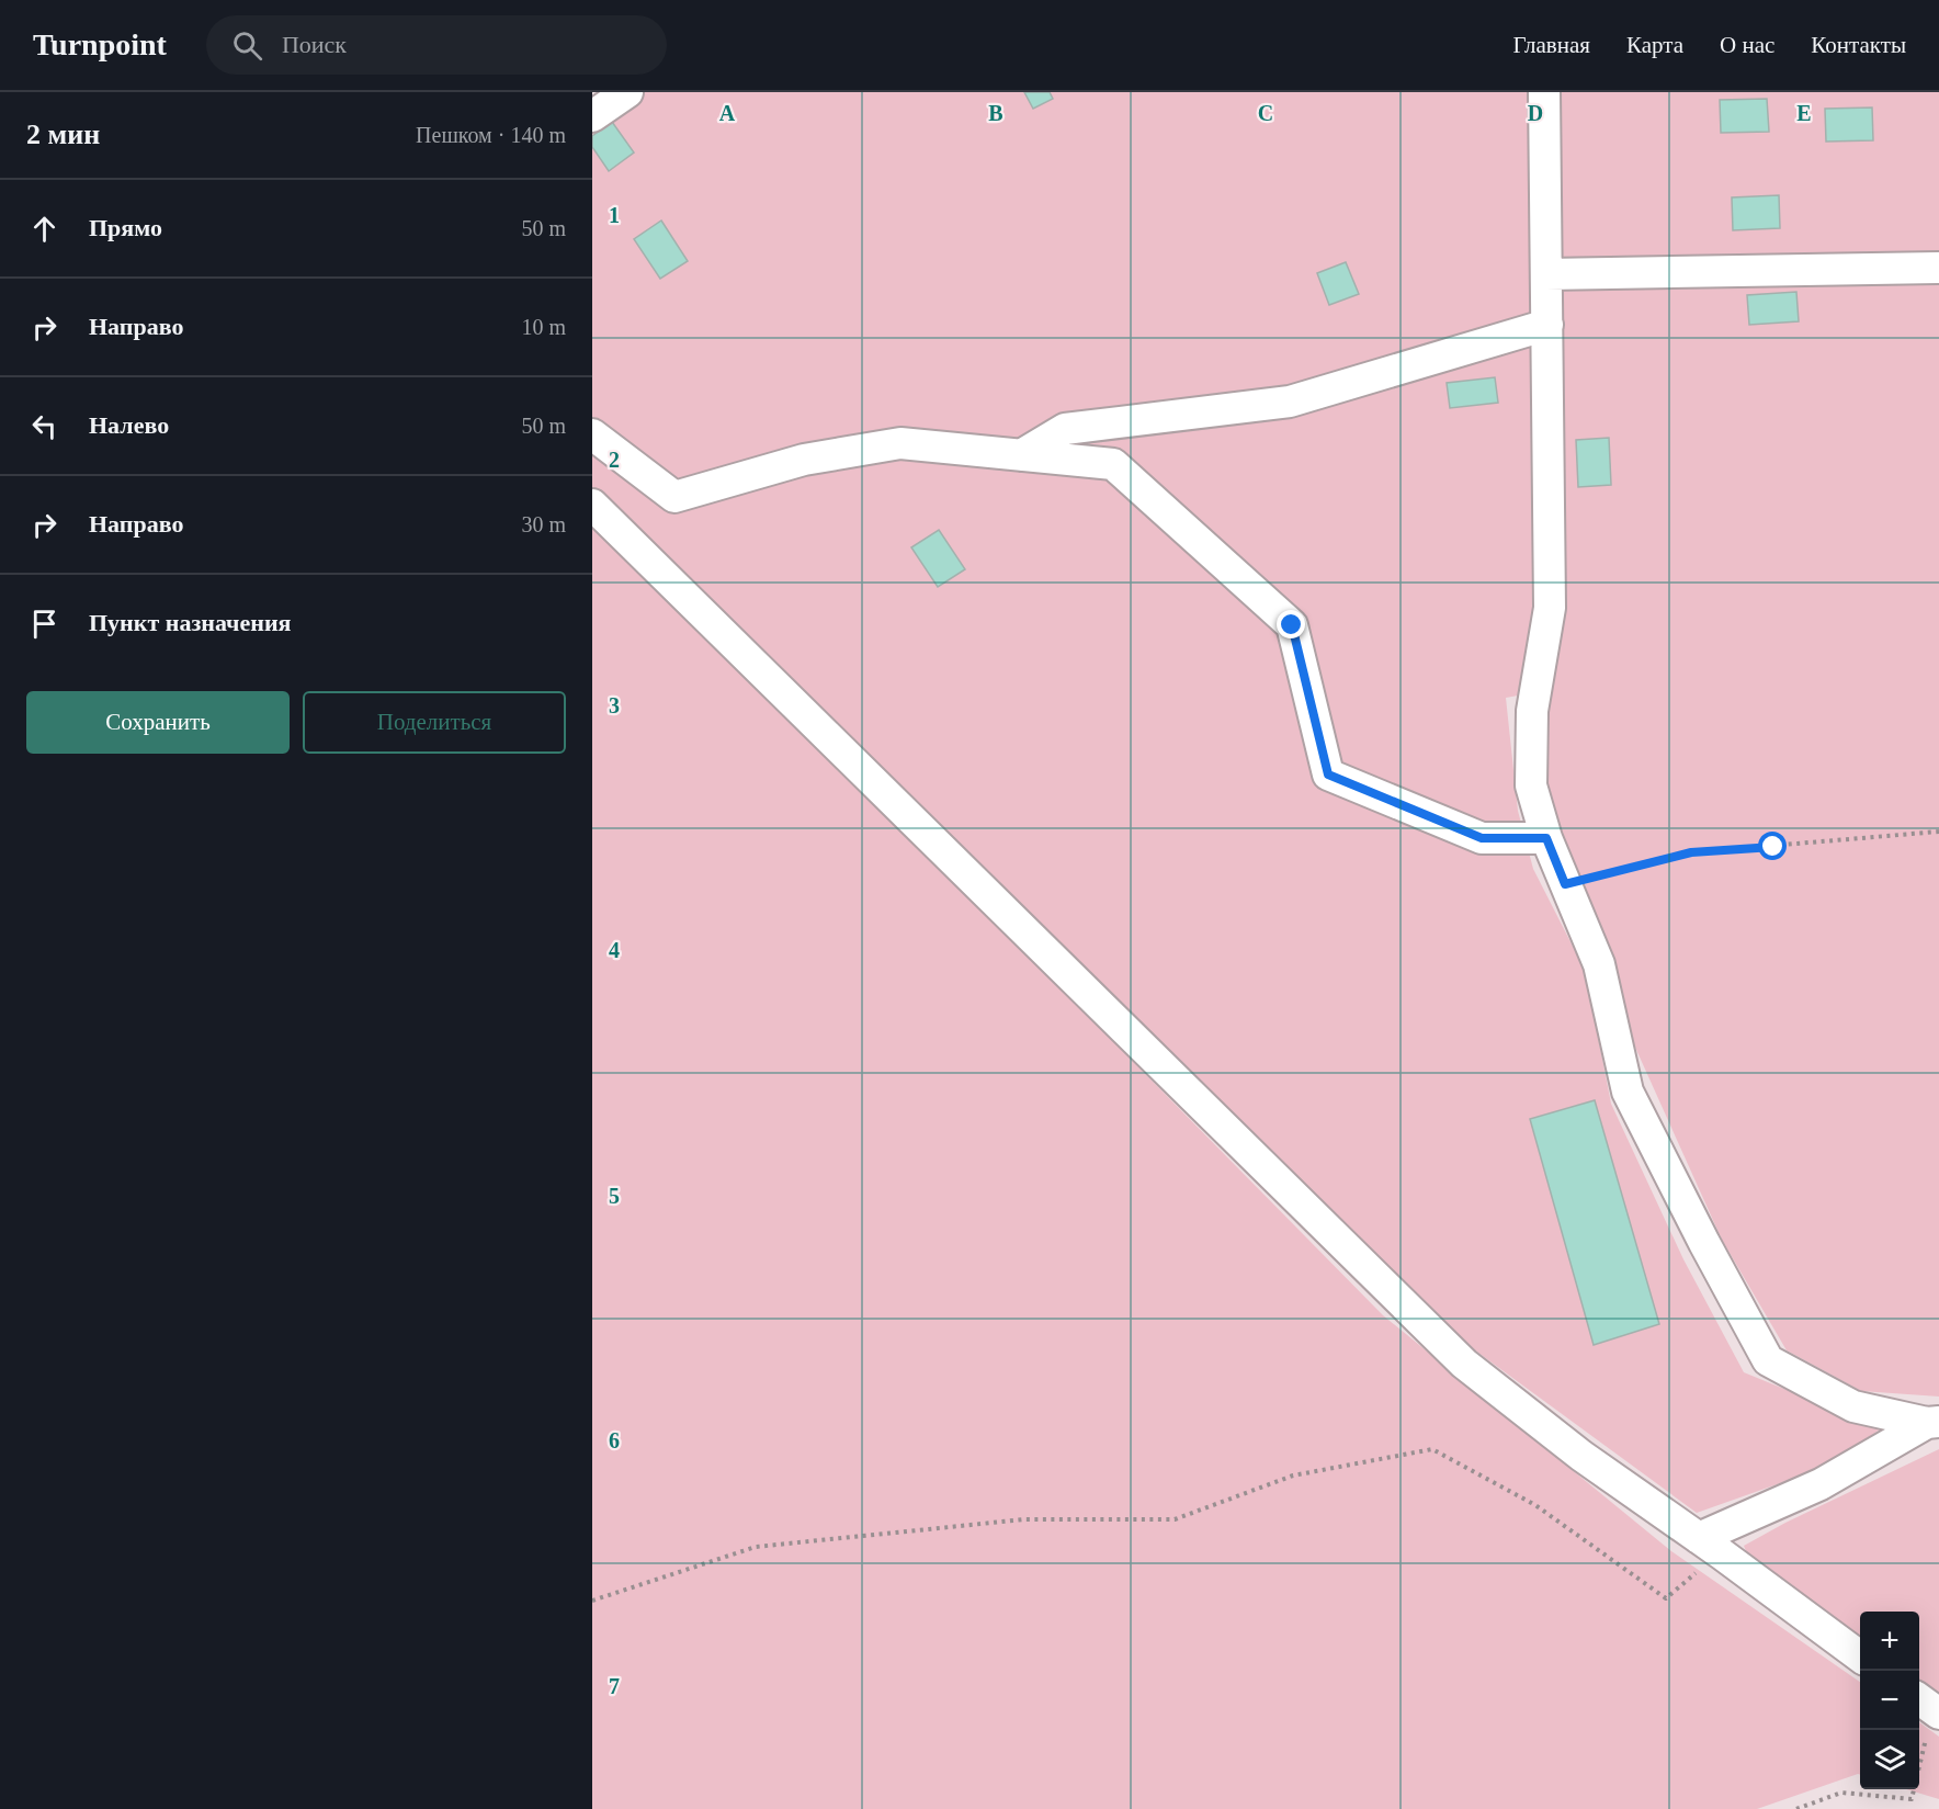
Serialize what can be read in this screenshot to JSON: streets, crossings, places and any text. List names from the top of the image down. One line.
{"page":{"header":"Turnpoint","search":"Поиск","nav":["Главная","Карта","О нас","Контакты"],"heading":["2 мин","Пешком · 140 m"],"list":[["Прямо","50 m"],["Направо","10 m"],["Налево","50 m"],["Направо","30 m"],"Пункт назначения"],"buttons":["Сохранить","Поделиться"],"map_buttons":["+","−"]},"grid":{"columns":["A","B","C","D","E"],"rows":["1","2","3","4","5","6","7"]}}
